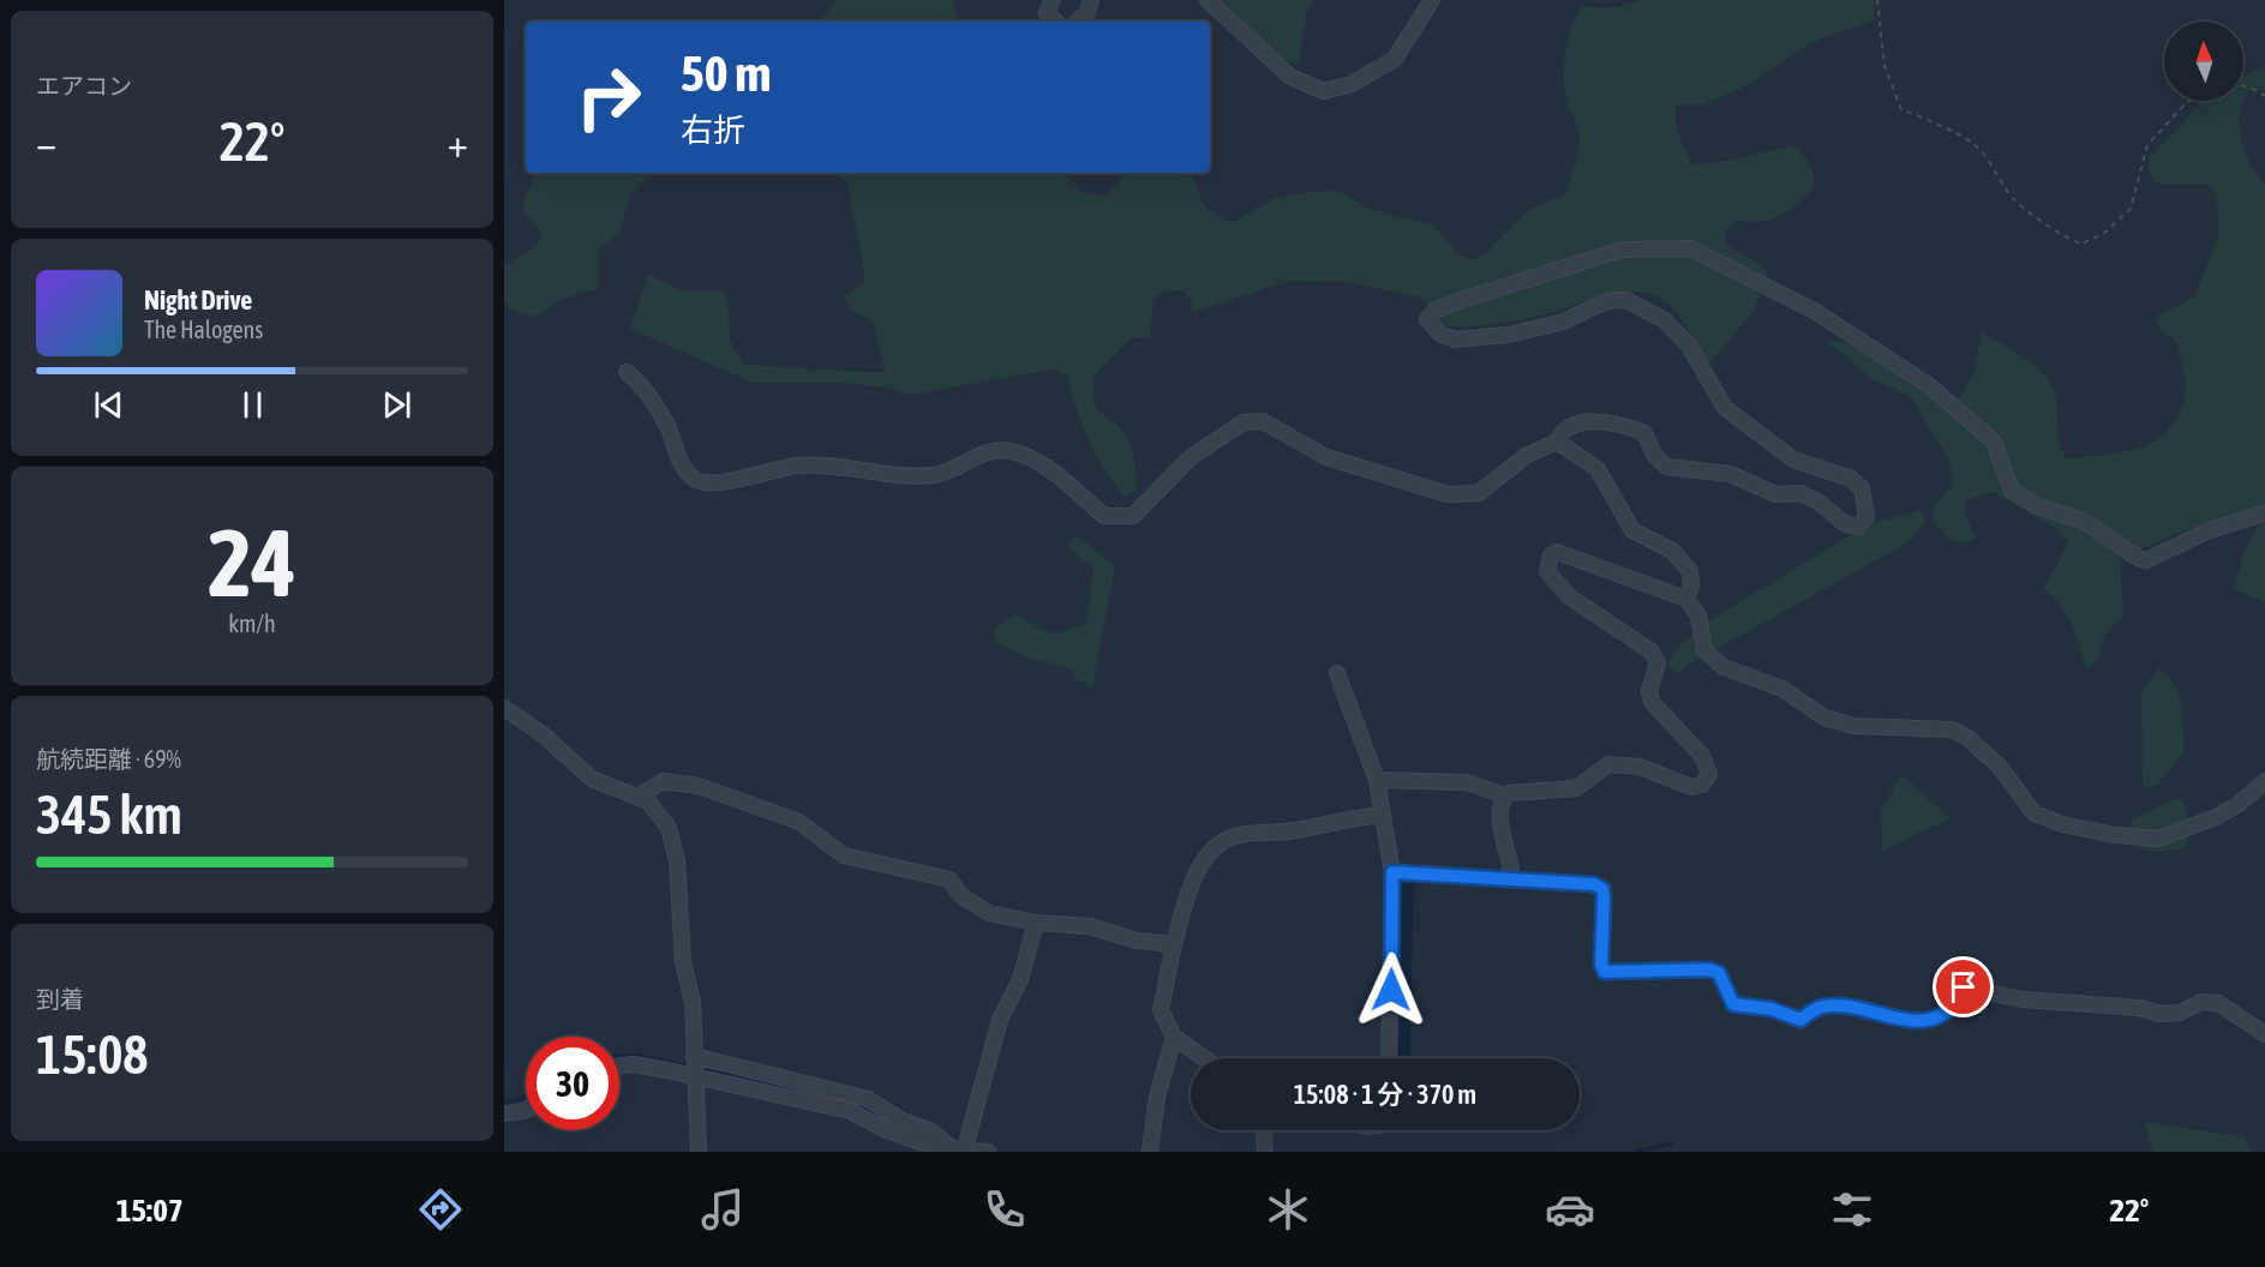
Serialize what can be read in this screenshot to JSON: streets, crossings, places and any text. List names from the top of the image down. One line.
{"north":"top","page":{"tile":["エアコン",["24","km/h"],["航続距離 · 69%","345 km"],["到着","15:08"]],"turn":["50 m","右折"],"heat":["−","22°","+"],"song":["Night Drive","The Halogens"],"limit":"30","trip":"15:08 · 1 分 · 370 m","tabs":["15:07","22°"]}}
